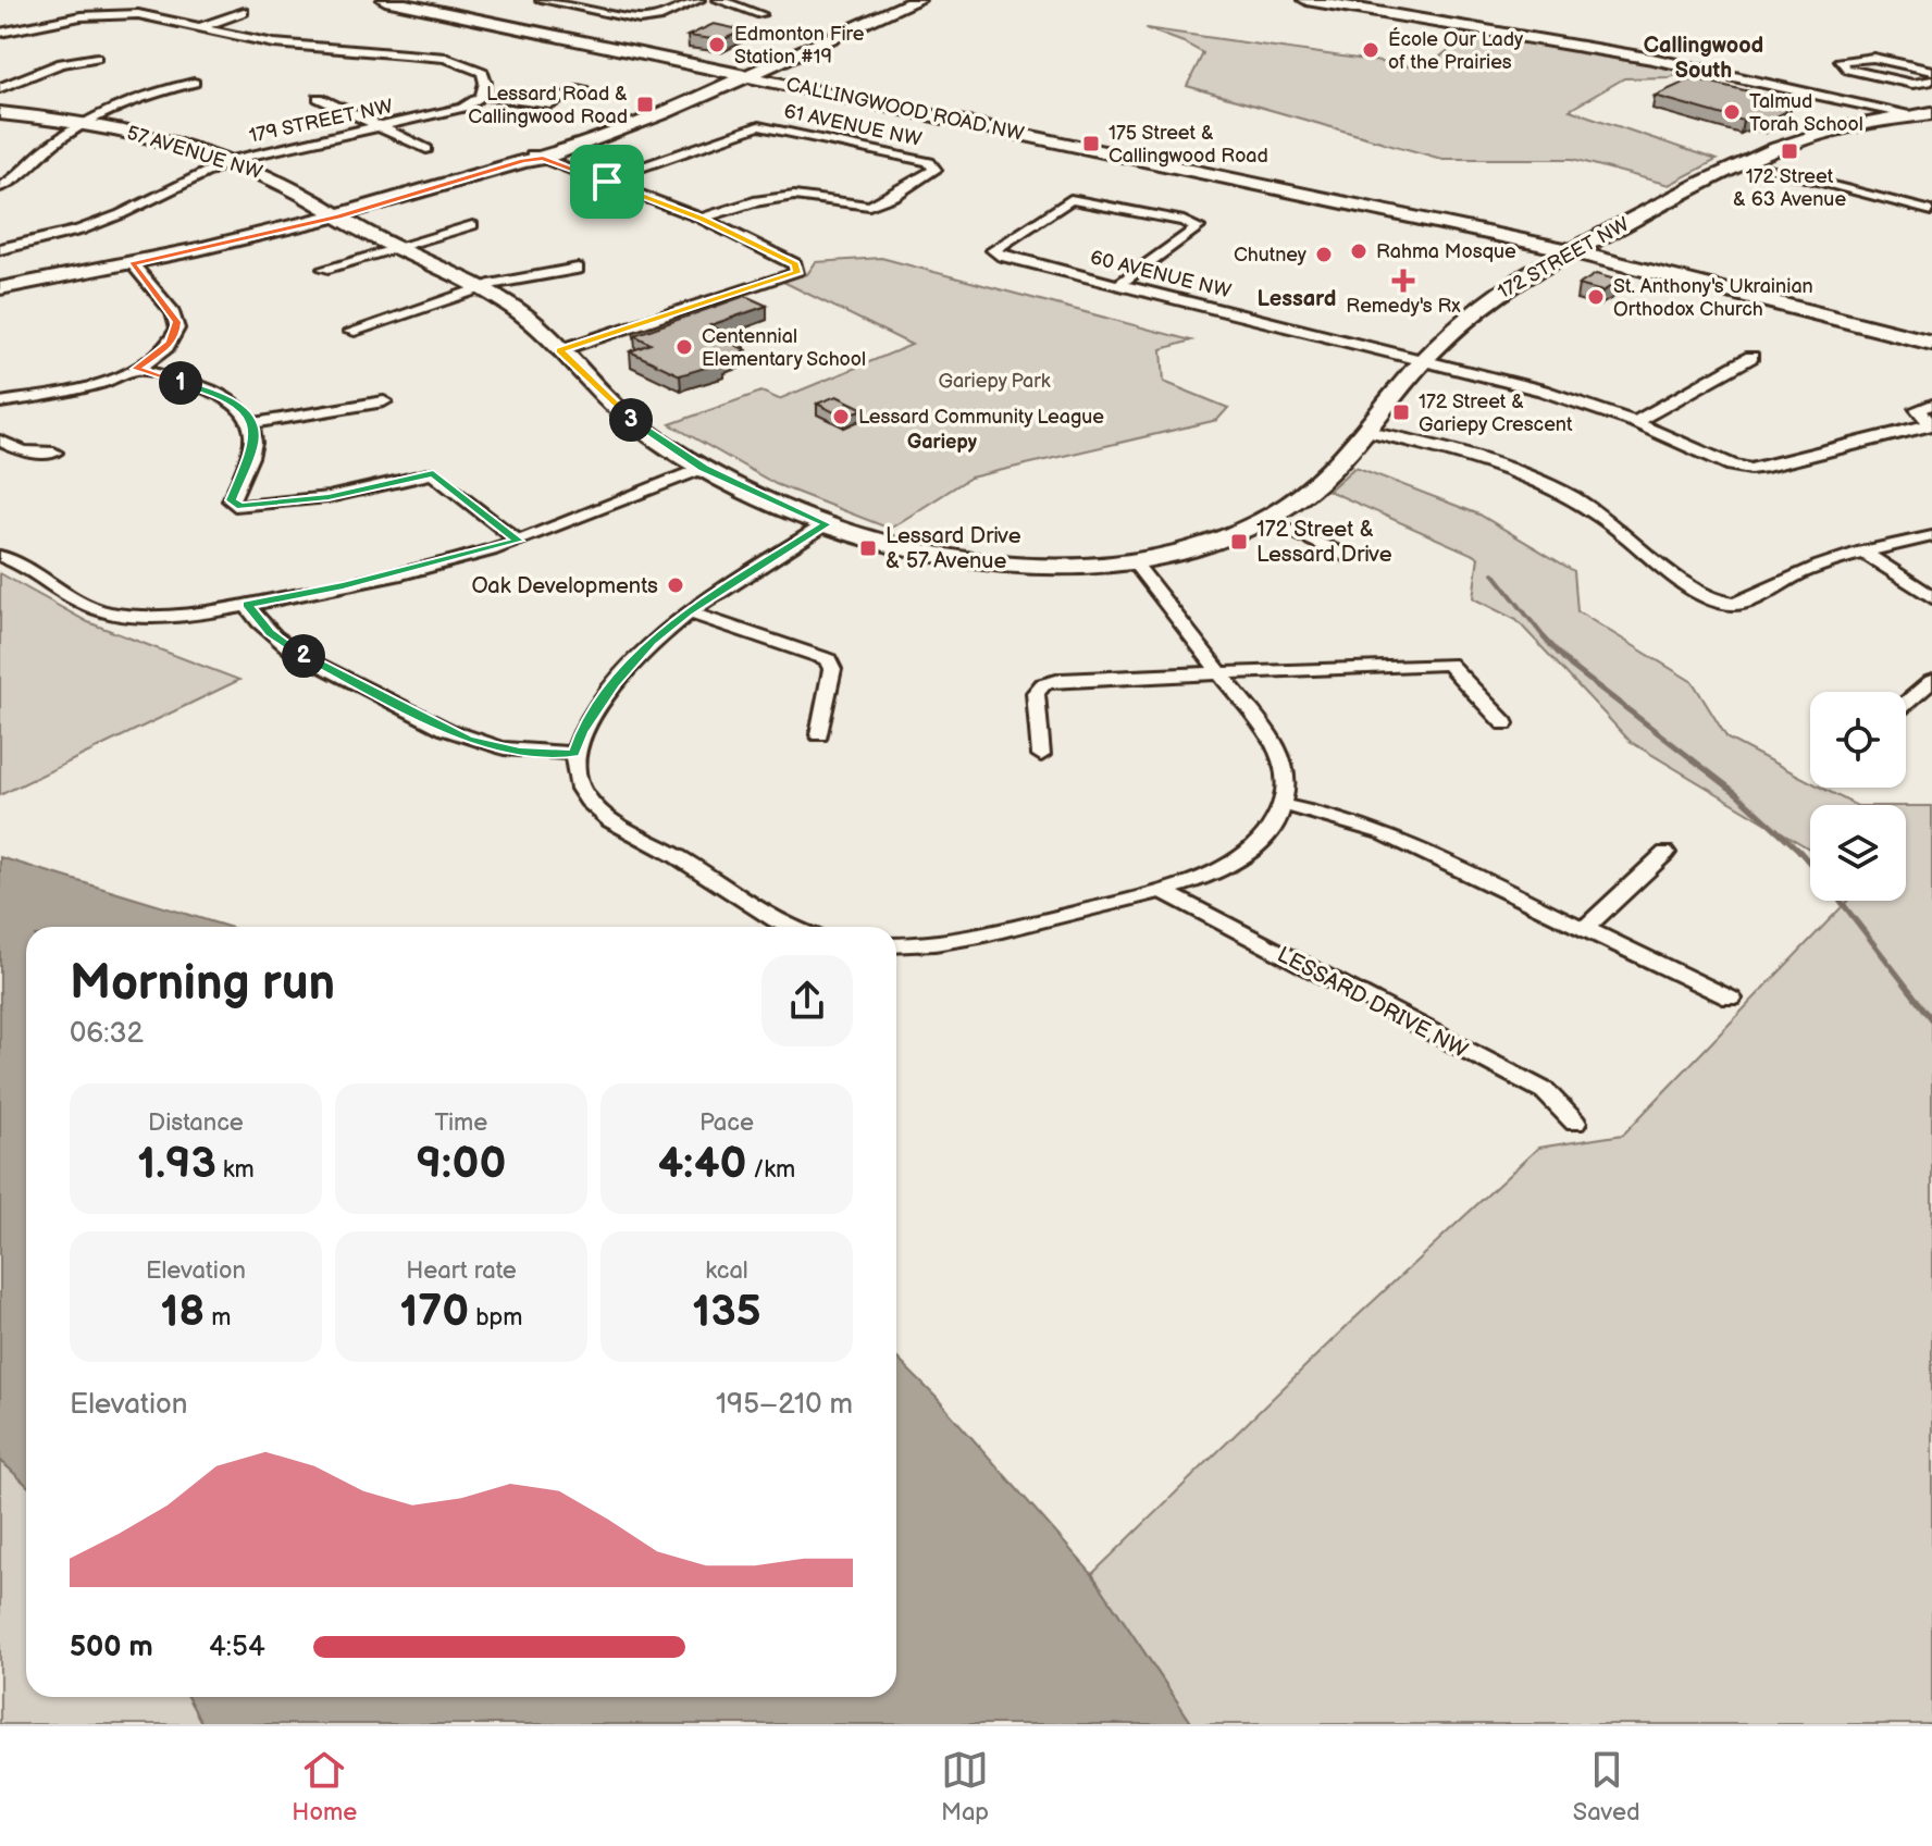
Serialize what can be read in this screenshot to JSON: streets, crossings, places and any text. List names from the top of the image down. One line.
{"streets":{"main road":["CALLINGWOOD ROAD NW","57 AVENUE NW","172 STREET NW"],"street":["179 STREET NW","61 AVENUE NW","60 AVENUE NW","LESSARD DRIVE NW"]},"crossings":[["CALLINGWOOD ROAD NW","172 STREET NW"],["179 STREET NW","57 AVENUE NW"],["57 AVENUE NW","172 STREET NW"],["172 STREET NW","60 AVENUE NW"]],"districts":["Callingwood South","Lessard","Gariepy"],"parks":["Gariepy Park"],"places":{"other":["Edmonton Fire Station #19","École Our Lady of the Prairies","Talmud Torah School","Rahma Mosque","Chutney","St. Anthony's Ukrainian Orthodox Church","Centennial Elementary School","Lessard Community League","Oak Developments"],"transit":["Lessard Road & Callingwood Road","175 Street & Callingwood Road","172 Street & 63 Avenue","172 Street & Gariepy Crescent","172 Street & Lessard Drive","Lessard Drive & 57 Avenue"],"health":["Remedy's Rx"]},"page":{"pins":["1","3","2"],"heading":["Morning run","06:32"],"stats":[["Distance","1.93 km"],["Time","9:00"],["Pace","4:40 /km"],["Elevation","18 m"],["Heart rate","170 bpm"],["kcal","135"]],"chart":["Elevation","195–210 m"],"list":[{"name":"500 m","note":"4:54"}],"tabs":["Home","Map","Saved"]}}
